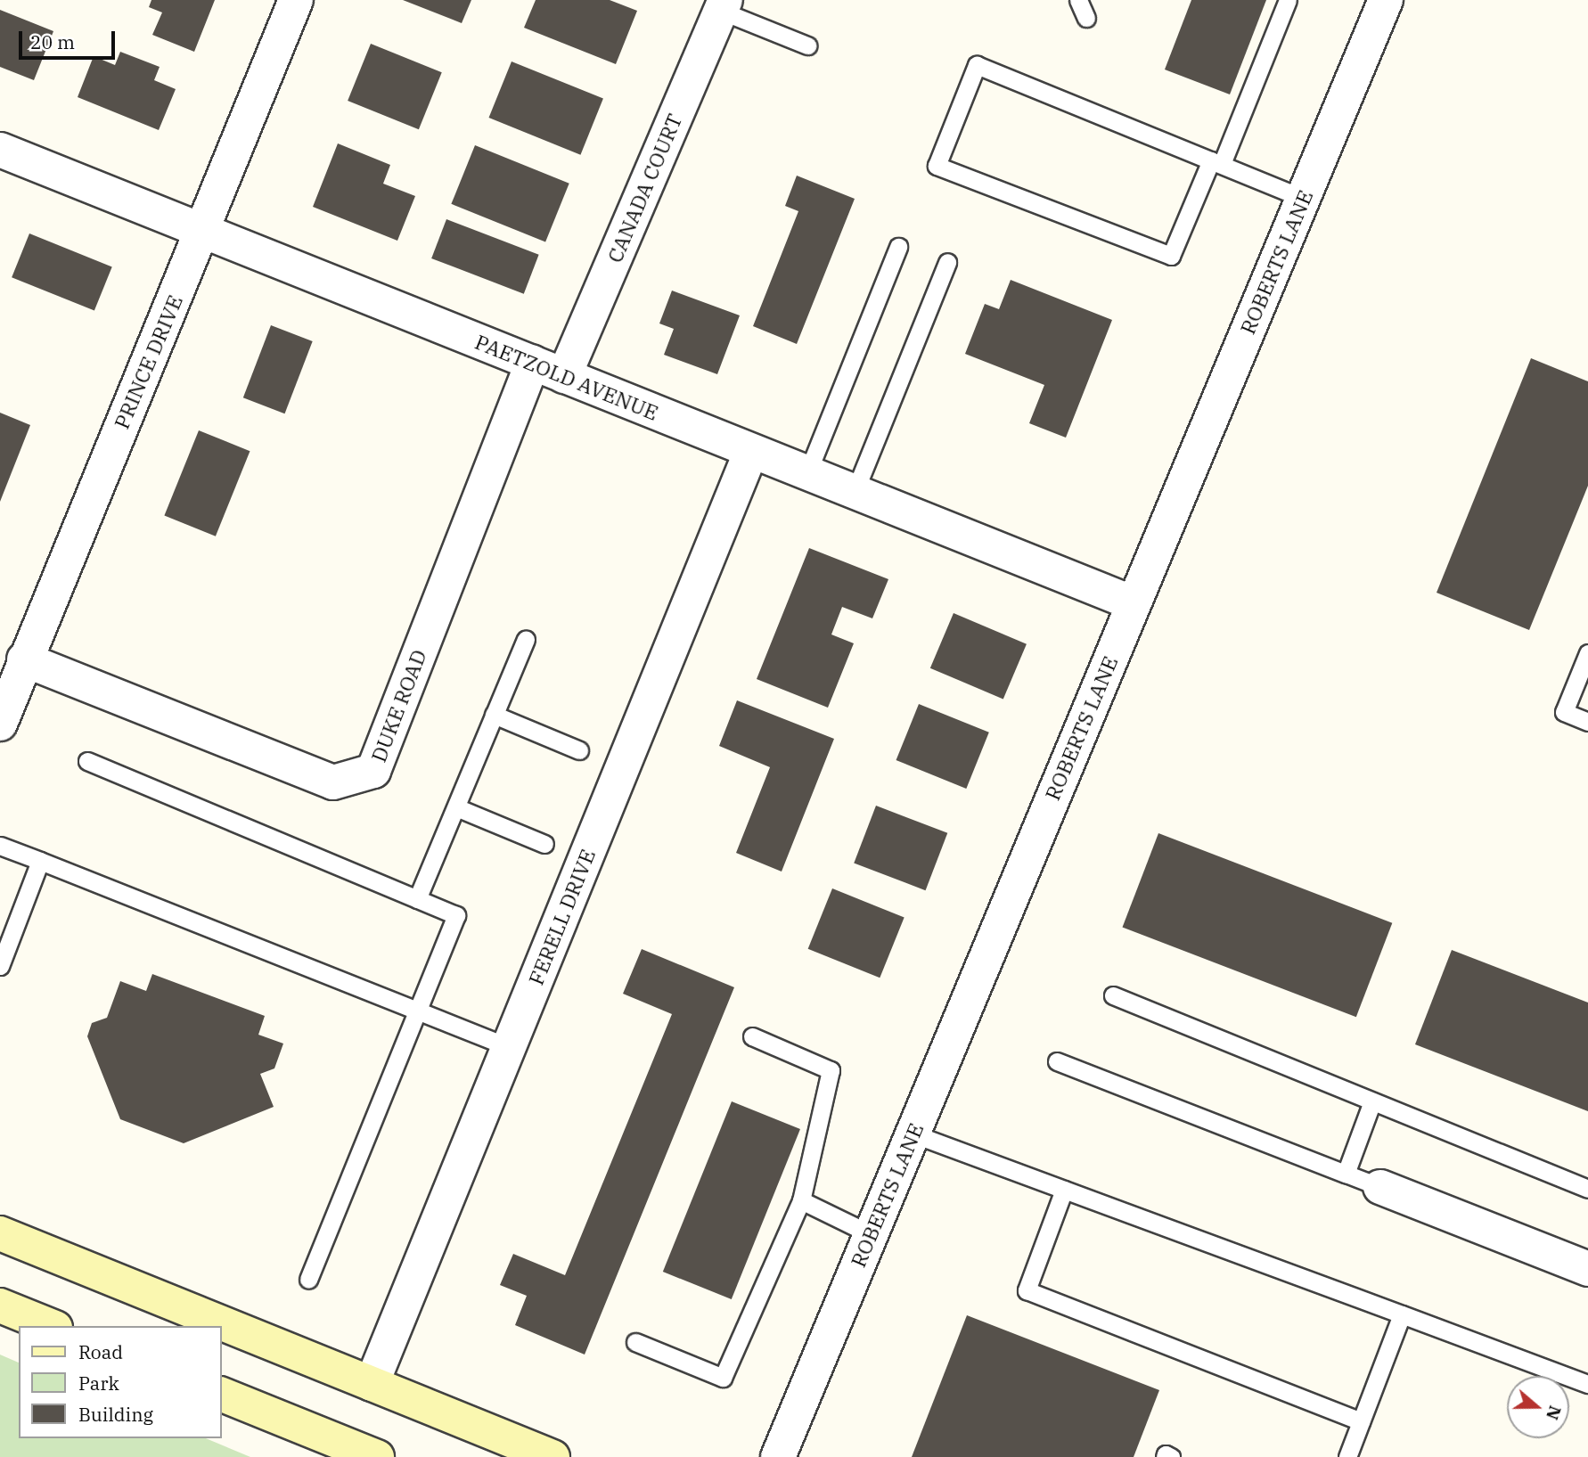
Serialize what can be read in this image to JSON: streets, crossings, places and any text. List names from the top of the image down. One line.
{"streets":{"street":["CANADA COURT","ROBERTS LANE","PRINCE DRIVE","PAETZOLD AVENUE","DUKE ROAD","FERELL DRIVE"]},"crossings":[["CANADA COURT","PAETZOLD AVENUE"],["ROBERTS LANE","PAETZOLD AVENUE"],["PRINCE DRIVE","PAETZOLD AVENUE"],["PRINCE DRIVE","DUKE ROAD"],["PAETZOLD AVENUE","DUKE ROAD"],["PAETZOLD AVENUE","FERELL DRIVE"]],"legend":["Road","Park","Building"],"scale_bar":"20 m","north":"right"}
